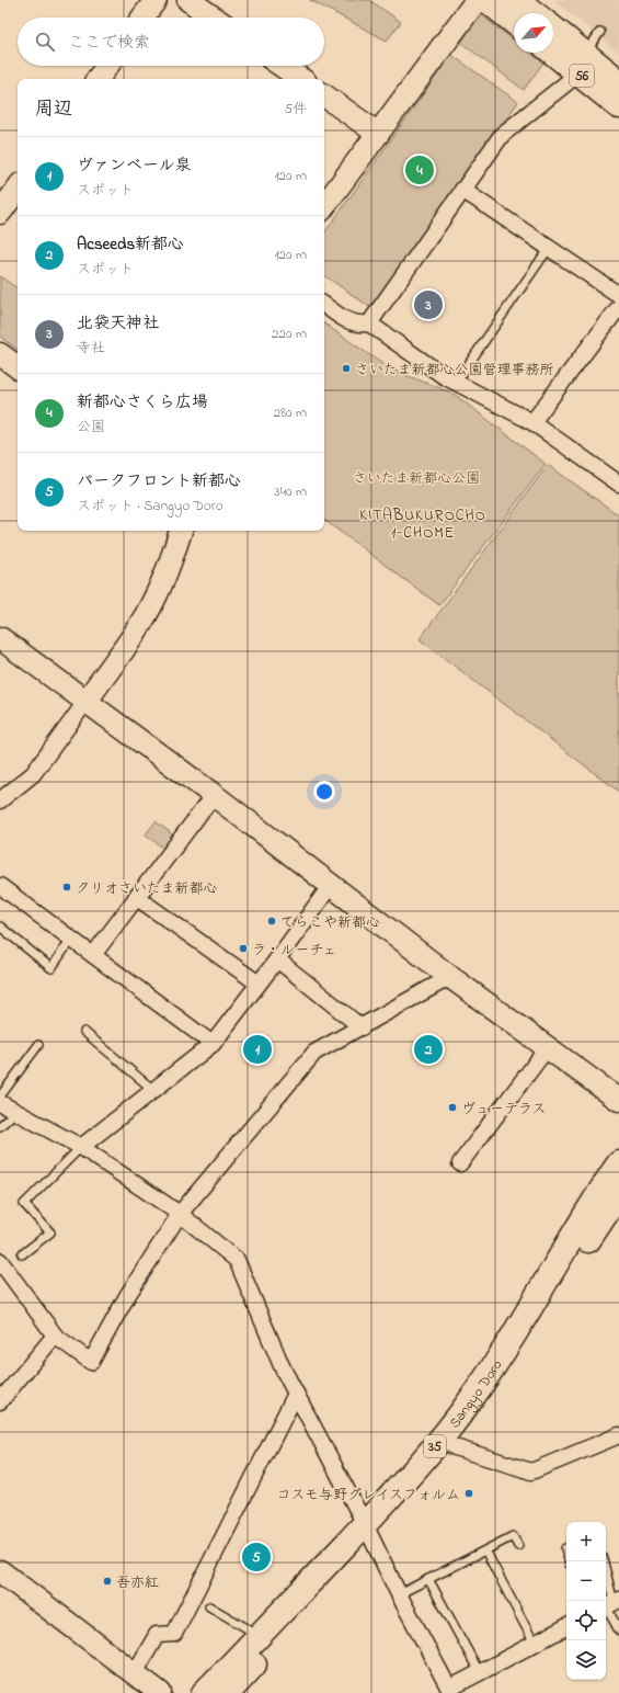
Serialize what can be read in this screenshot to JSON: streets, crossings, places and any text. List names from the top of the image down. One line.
{"streets":{"main road":["56","Sangyo Doro","35"]},"districts":["KITABUKUROCHO 1-CHOME"],"parks":["さいたま新都心公園"],"places":["さいたま新都心公園管理事務所","クリオさいたま新都心","てらこや新都心","ラ・ルーチェ","ヴューテラス","コスモ与野グレイスフォルム","吾亦紅"],"north":"top right","page":{"search":"ここで検索","heading":["周辺","5件"],"list":[{"mark":"1","name":"ヴァンベール泉","note":"スポット","value":"120 m"},{"mark":"2","name":"Acseeds新都心","note":"スポット","value":"120 m"},{"mark":"3","name":"北袋天神社","note":"寺社","value":"220 m"},{"mark":"4","name":"新都心さくら広場","note":"公園","value":"280 m"},{"mark":"5","name":"パークフロント新都心","note":"スポット · Sangyo Doro","value":"340 m"}],"pins":["4","3","1","2","5"],"map_buttons":["+","−"]}}
